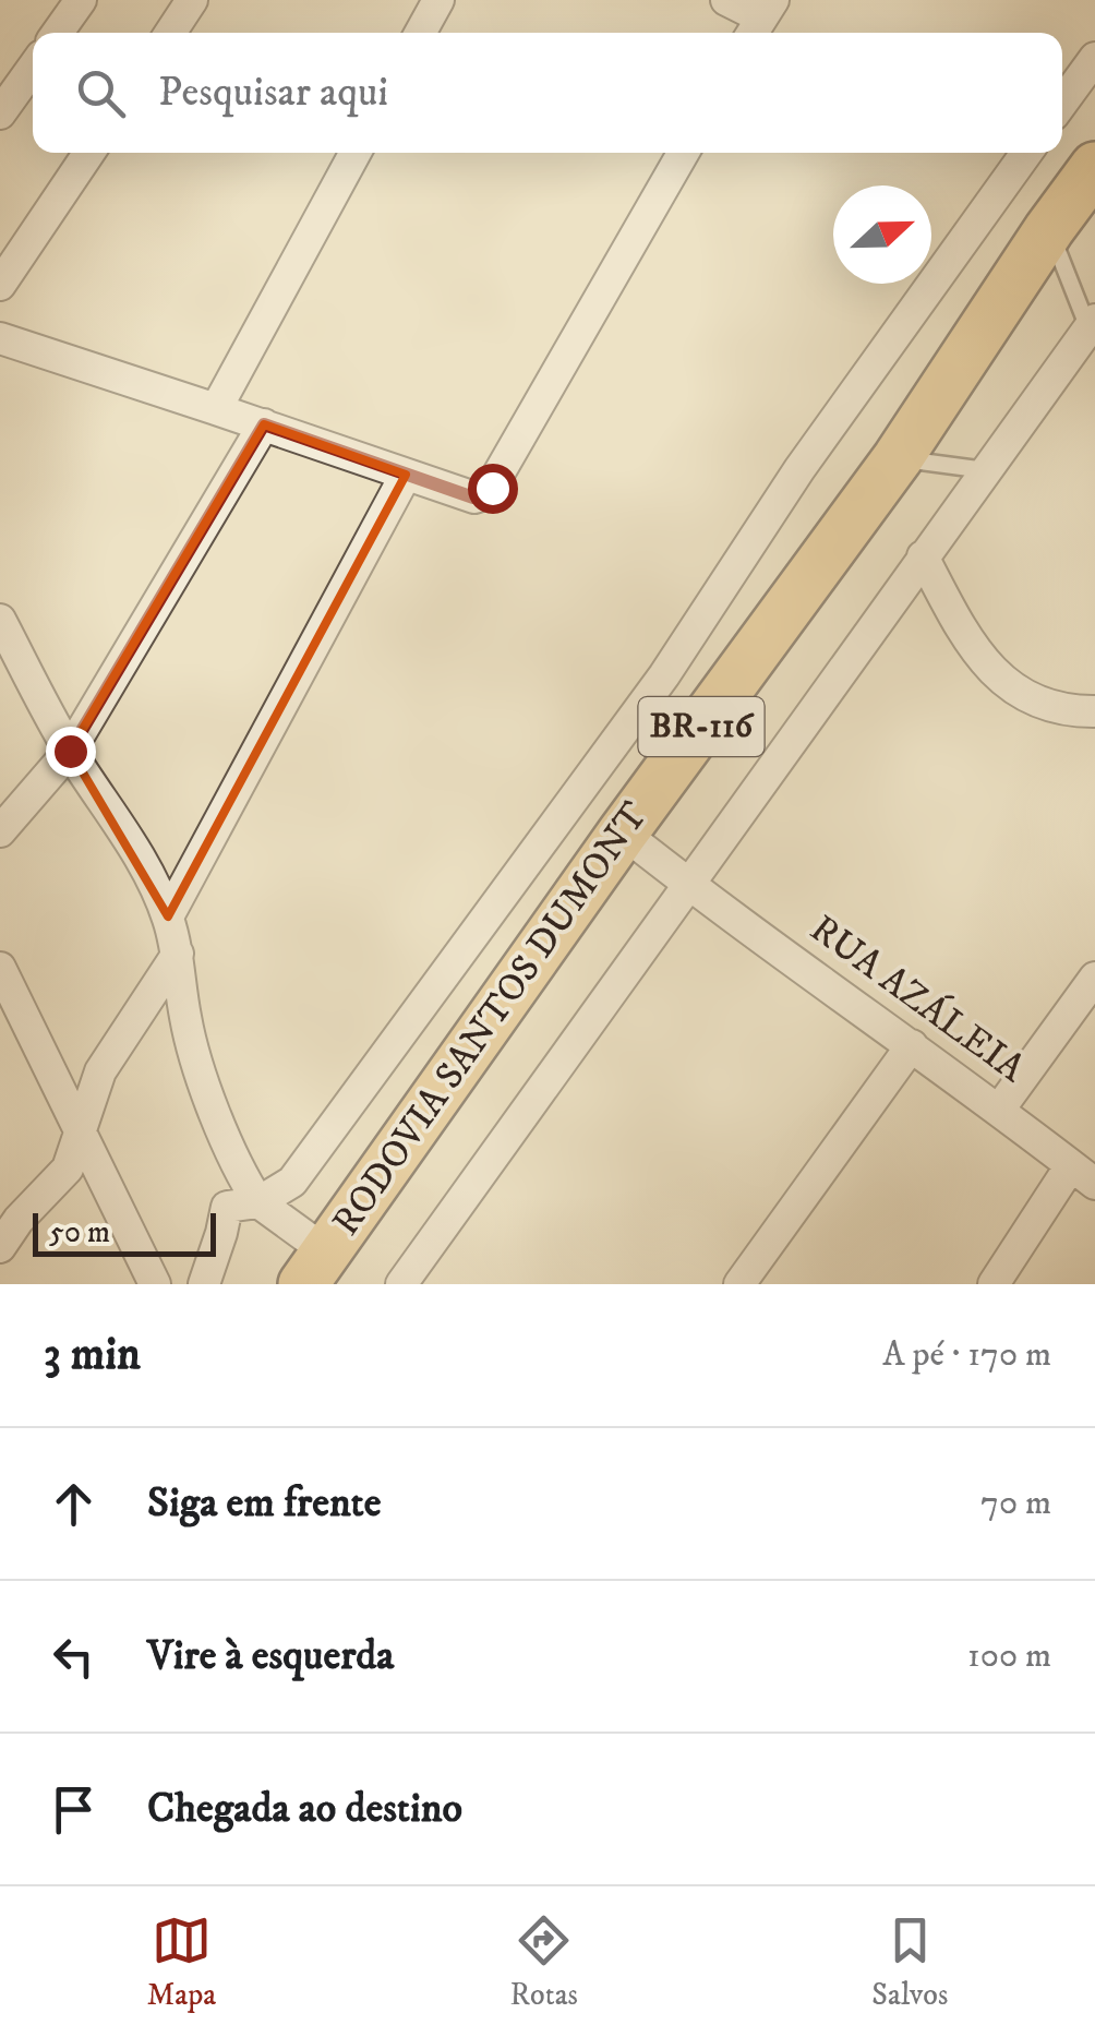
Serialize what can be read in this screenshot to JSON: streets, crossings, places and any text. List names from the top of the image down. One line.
{"streets":{"highway":["BR-116","RODOVIA SANTOS DUMONT"],"street":["RUA AZÁLEIA"]},"crossings":[["RUA AZÁLEIA","RODOVIA SANTOS DUMONT"]],"scale_bar":"50 m","north":"right","page":{"search":"Pesquisar aqui","scale":"50 m","heading":["3 min","A pé · 170 m"],"list":[["Siga em frente","70 m"],["Vire à esquerda","100 m"],"Chegada ao destino"],"nav":["Mapa","Rotas","Salvos"]}}
